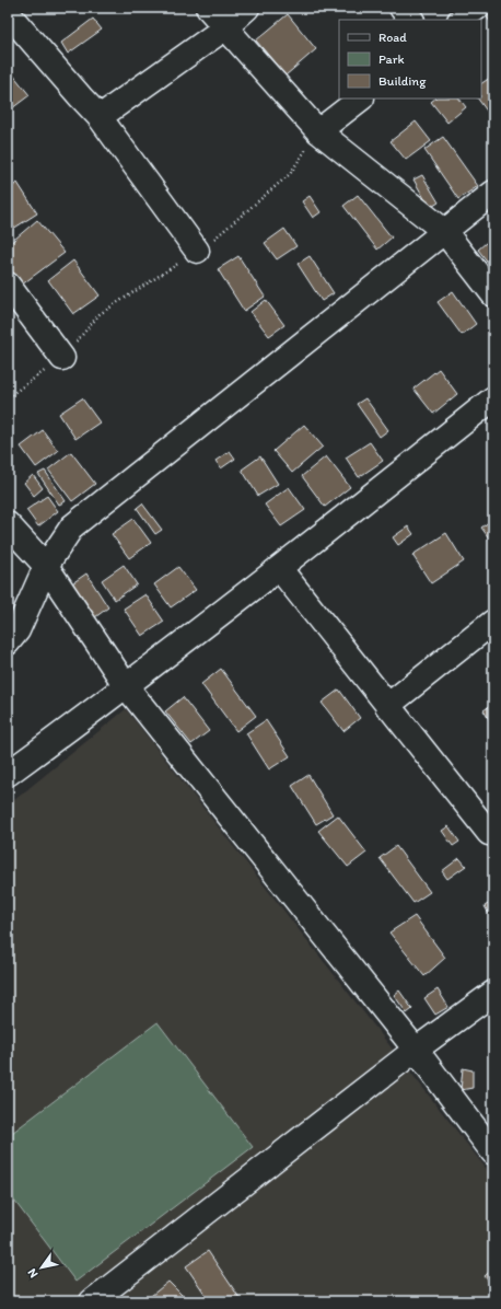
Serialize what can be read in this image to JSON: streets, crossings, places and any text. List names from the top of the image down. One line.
{"legend":["Road","Park","Building"],"north":"bottom left"}
